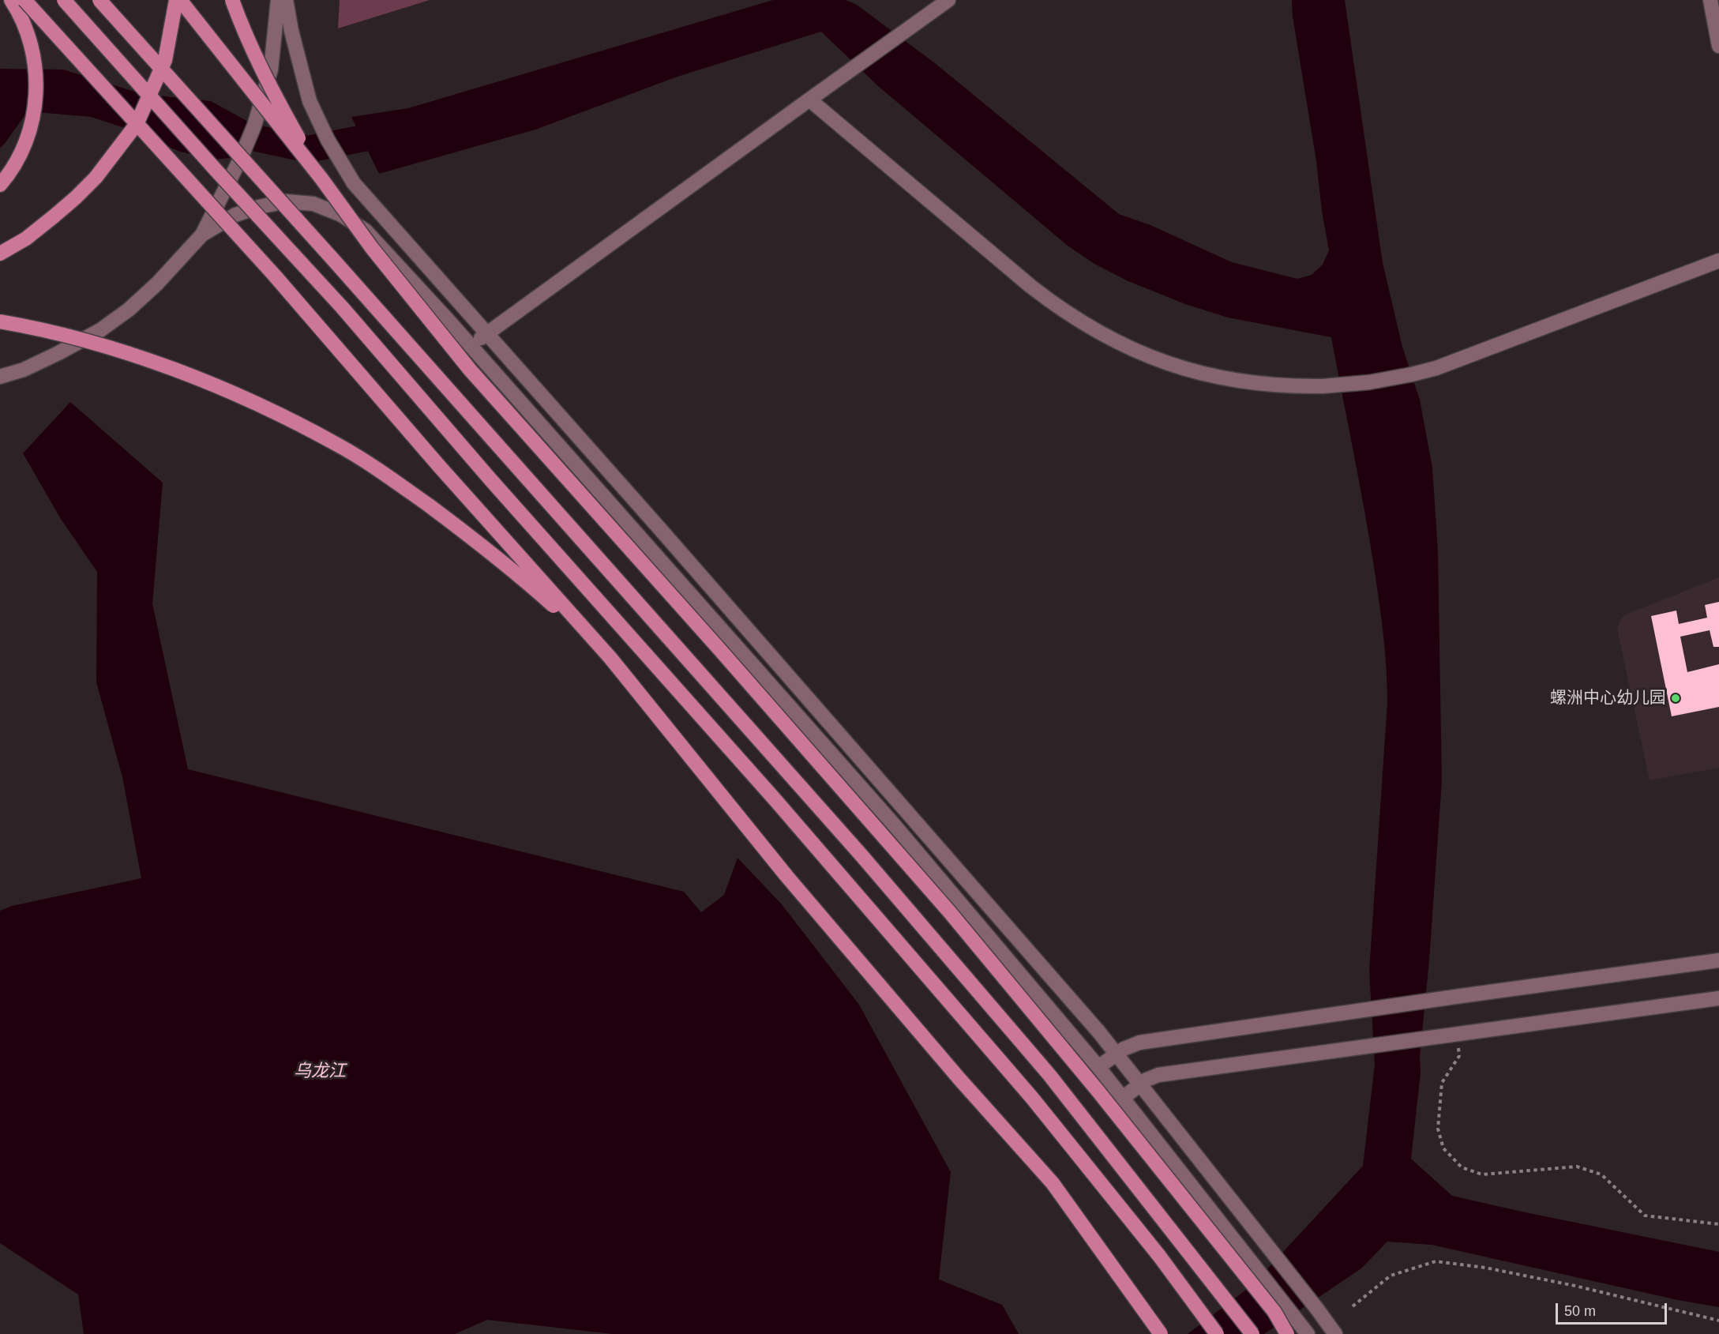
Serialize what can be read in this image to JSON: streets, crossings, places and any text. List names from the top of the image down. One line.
{"water":["乌龙江"],"places":["螺洲中心幼儿园"],"scale_bar":"50 m"}
